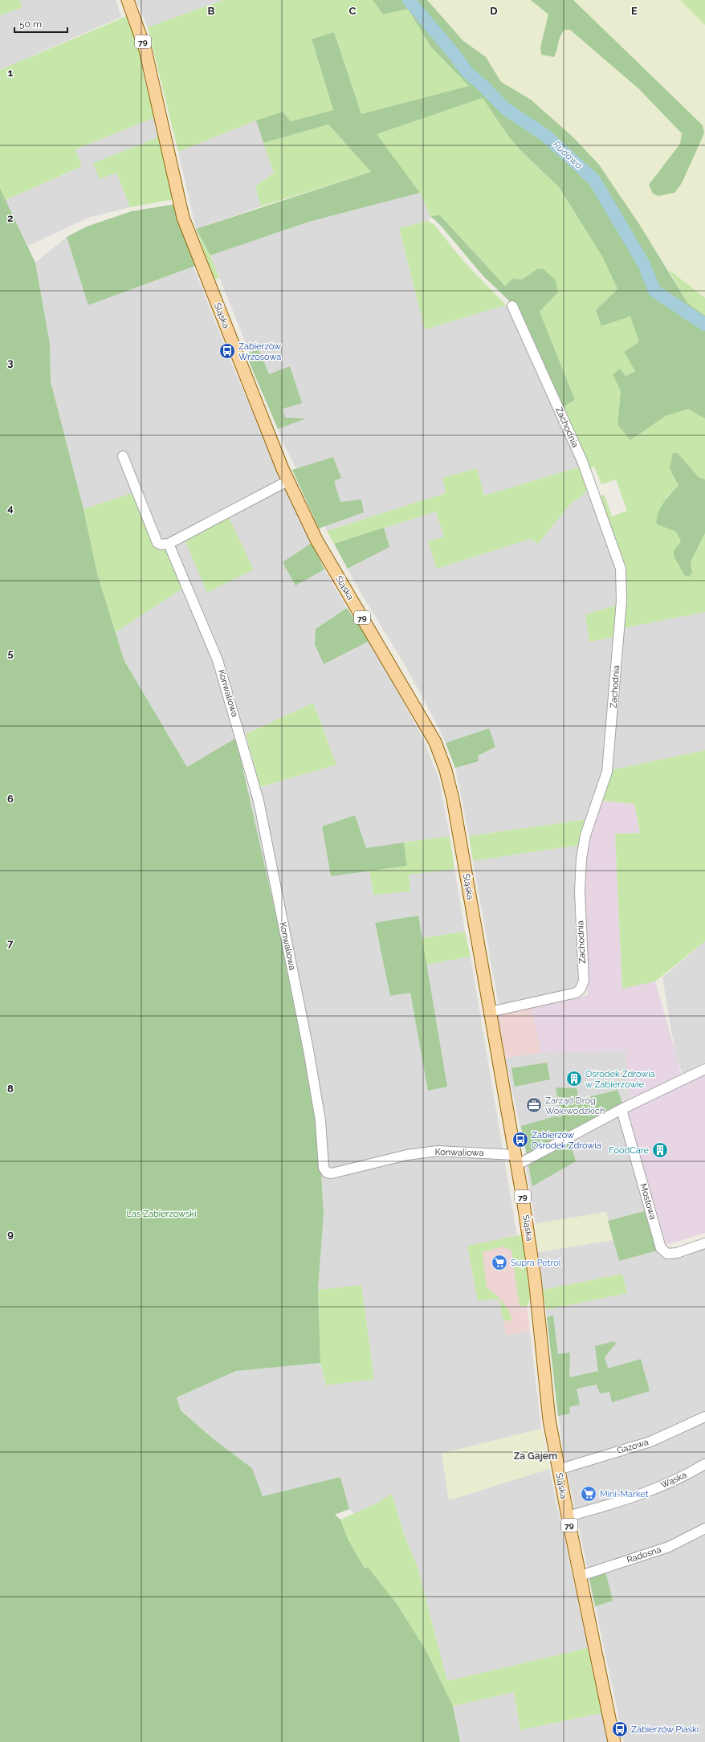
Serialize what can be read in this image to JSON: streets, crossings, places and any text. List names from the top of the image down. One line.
{"streets":{"main road":["79","Śląska"],"street":["Zachodnia","Konwaliowa","Mostowa","Gazowa","Wąska","Radosna"]},"crossings":[["Śląska","Zachodnia"],["Śląska","Konwaliowa"],["Śląska","Gazowa"],["Śląska","Wąska"],["Śląska","Radosna"]],"districts":["Za Gajem"],"water":["Rudawa"],"parks":["Las Zabierzowski"],"places":{"bus stop":["Zabierzów Wrzosowa","Zabierzów Ośrodek Zdrowia","Zabierzów Piaski"],"building":["Ośrodek Zdrowia w Zabierzowie","FoodCare"],"office":["Zarząd Dróg Wojewódzkich"],"supermarket":["Supra Petrol","Mini-Market"]},"scale_bar":"50 m","grid":{"columns":["B","C","D","E"],"rows":["1","2","3","4","5","6","7","8","9"]}}
